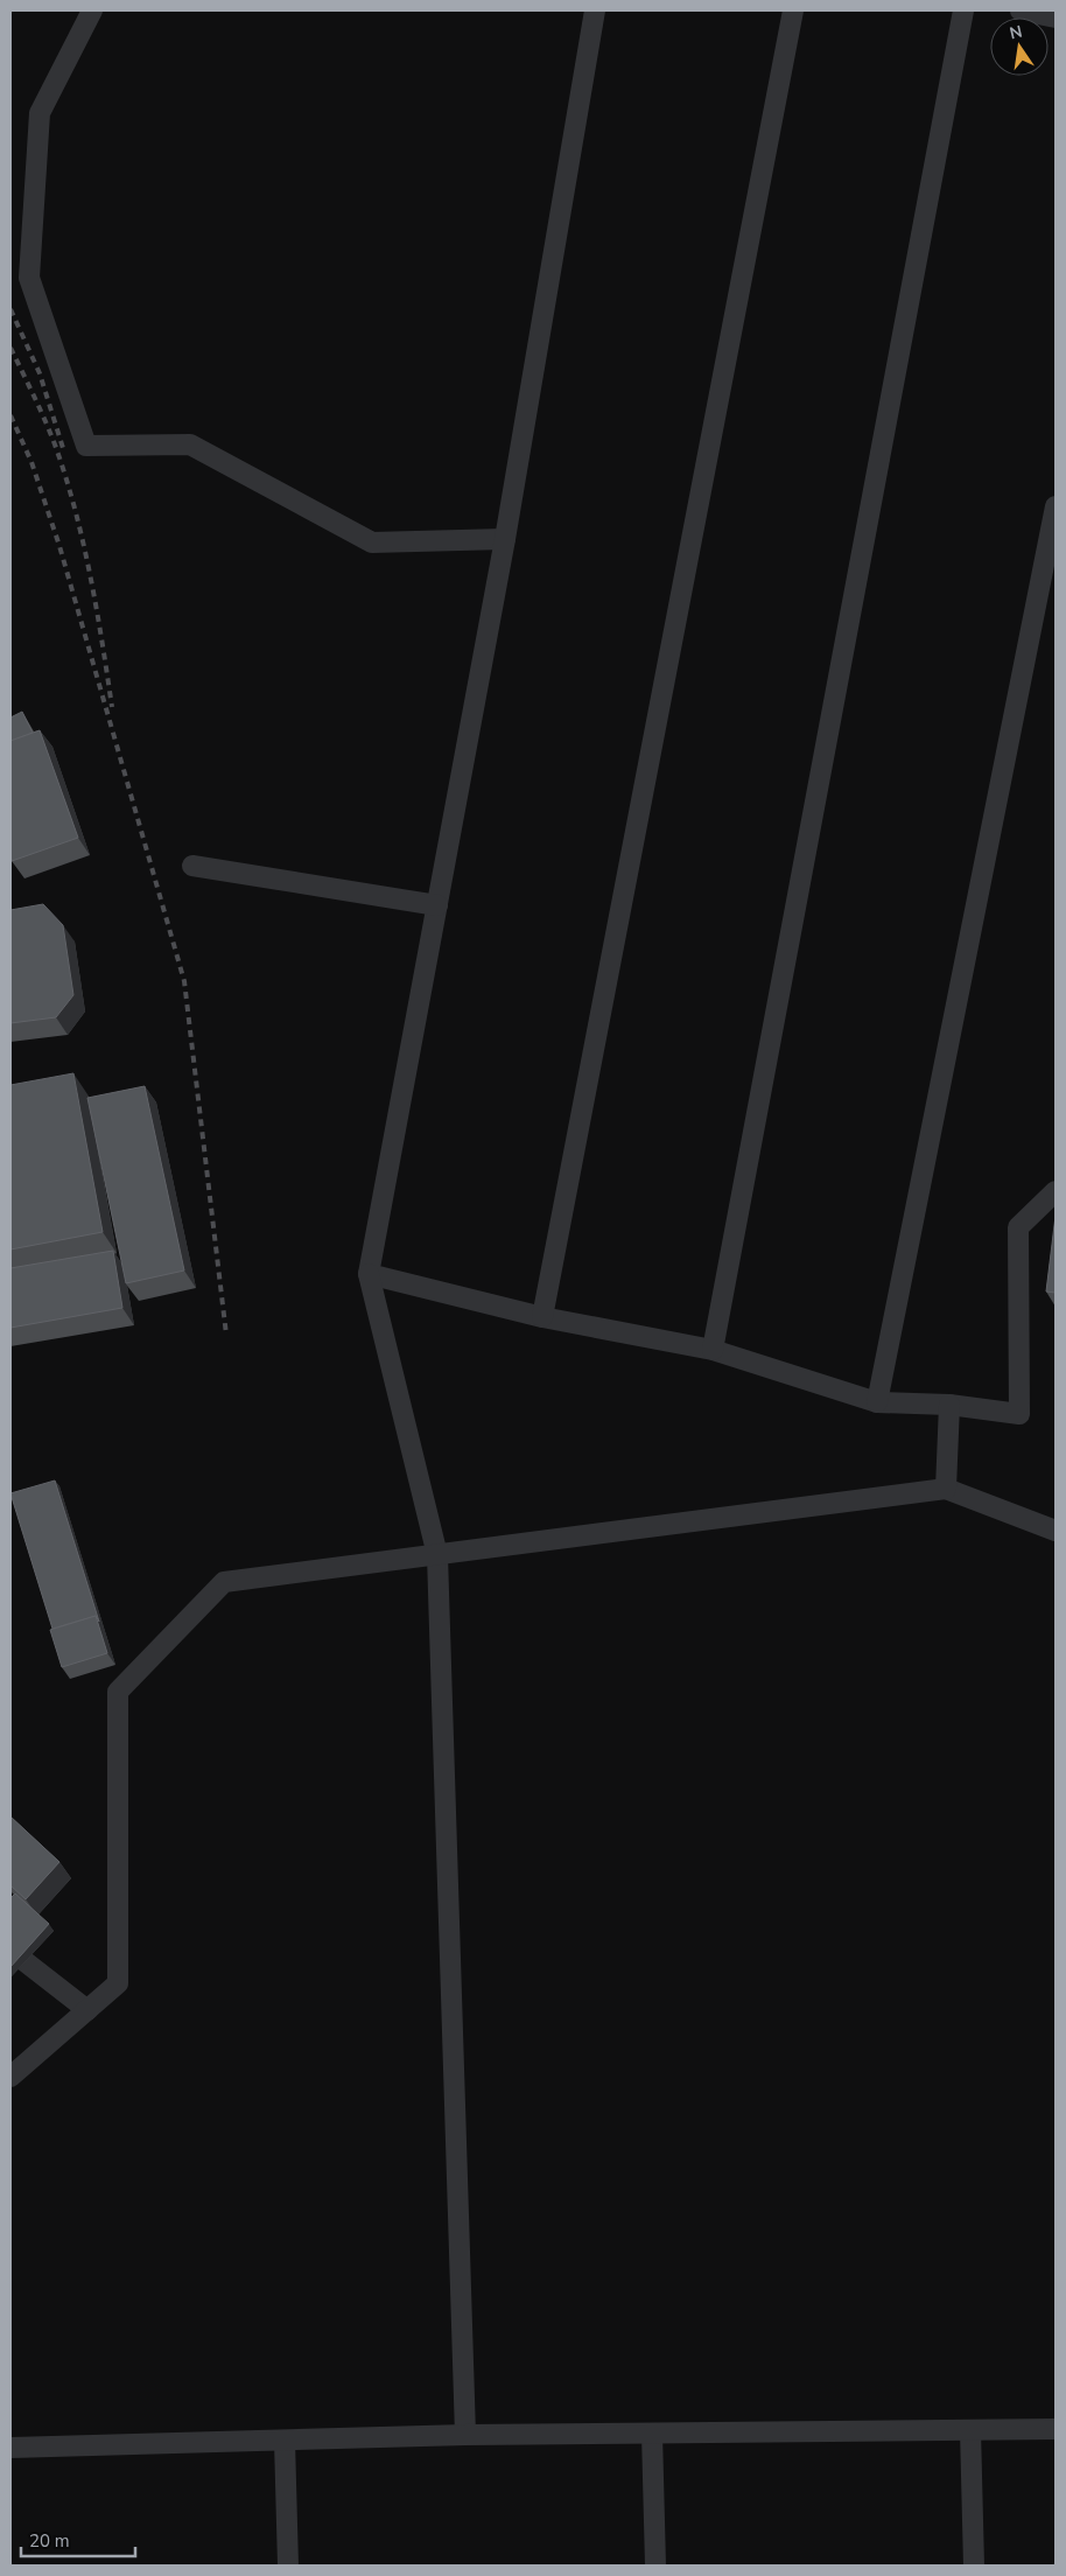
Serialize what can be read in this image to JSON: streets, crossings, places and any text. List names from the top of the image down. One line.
{"scale_bar":"20 m","north":"top"}
